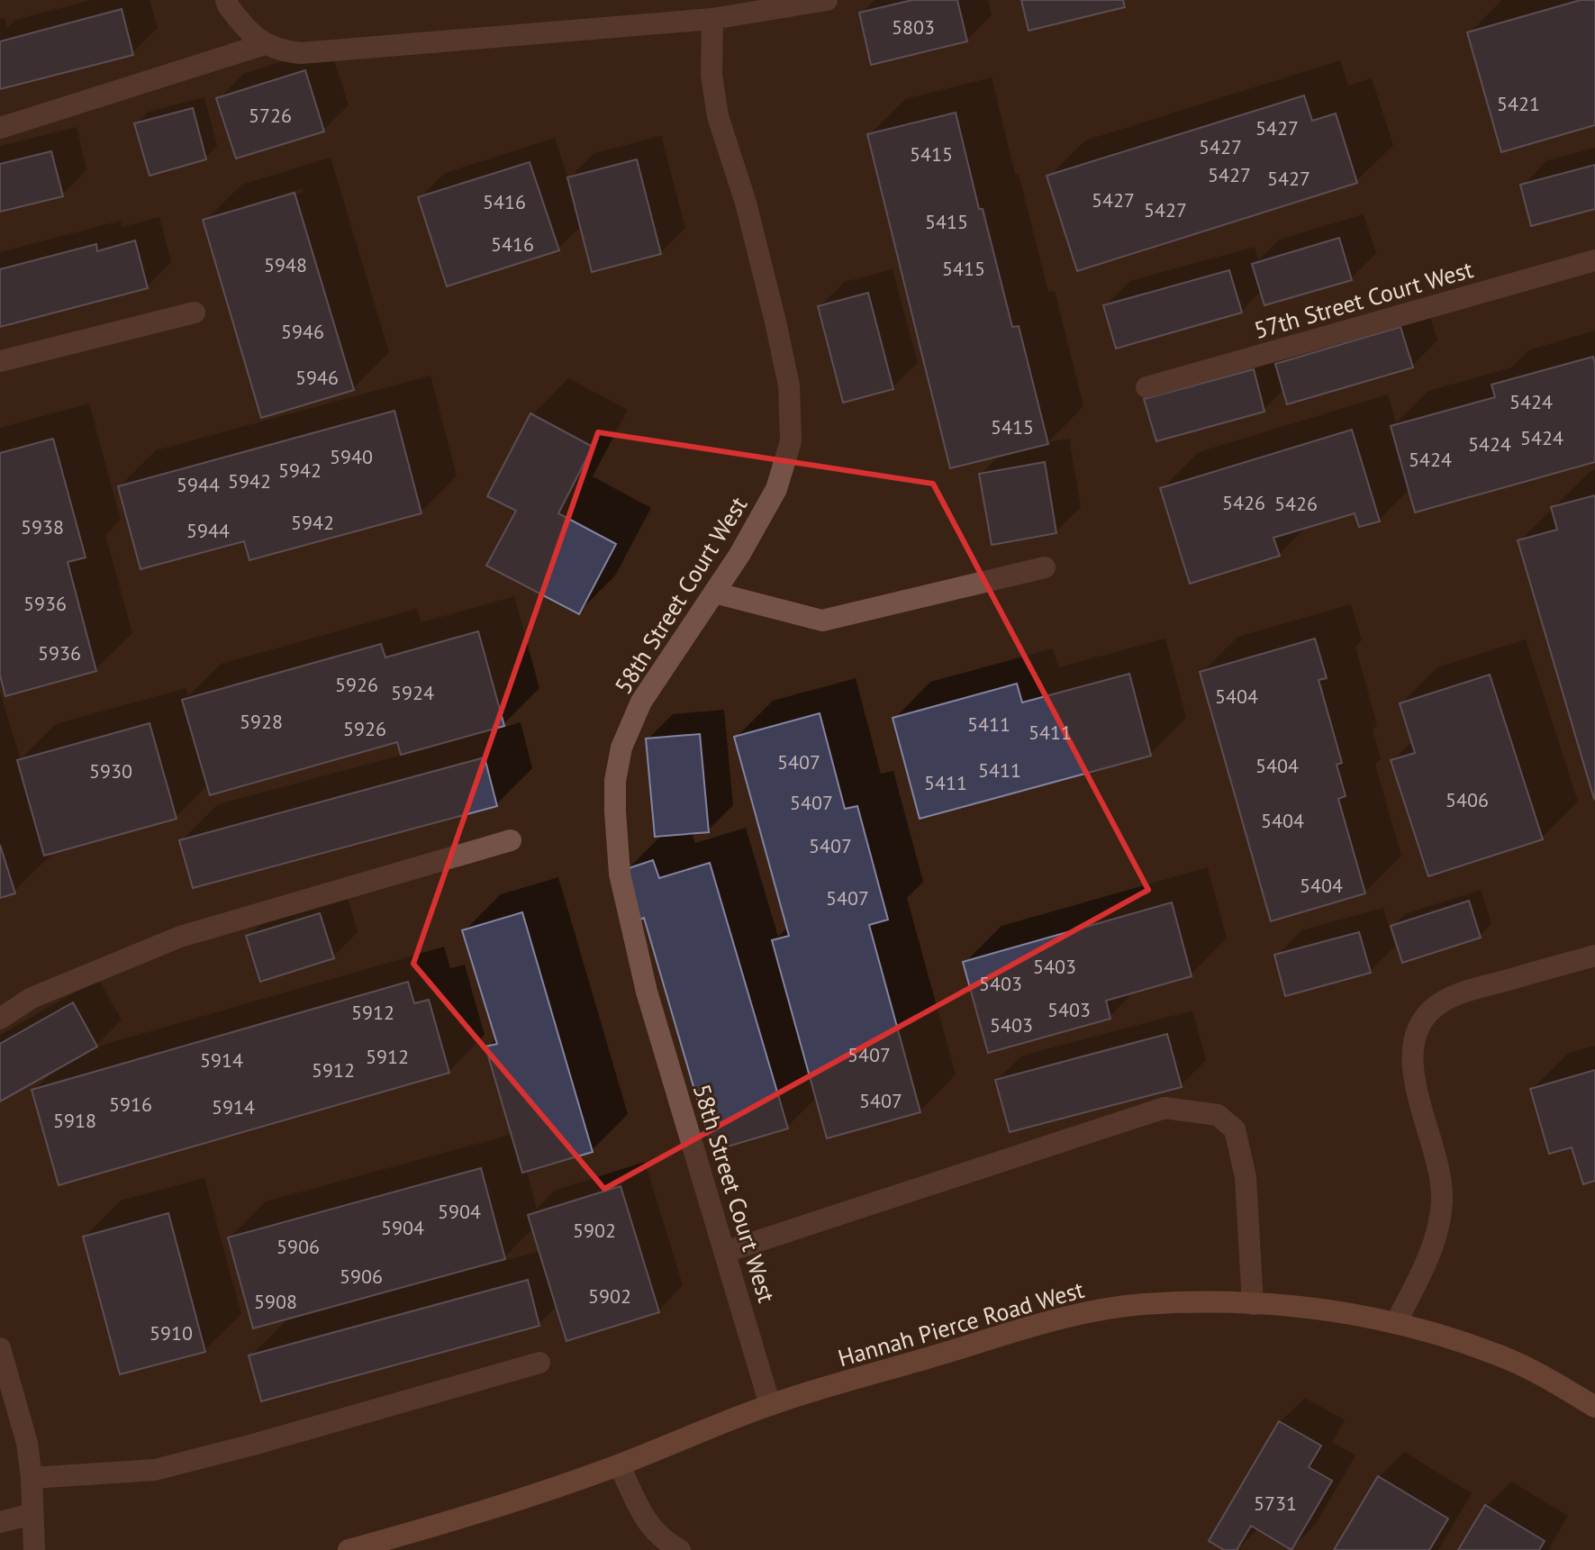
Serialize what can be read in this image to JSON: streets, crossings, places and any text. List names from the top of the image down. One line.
{"streets":{"street":["57th Street Court West","58th Street Court West","Hannah Pierce Road West"]},"crossings":[["58th Street Court West","Hannah Pierce Road West"]],"house_numbers":["5803","5421","5726","5427","5427","5415","5427","5427","5427","5416","5427","5415","5416","5948","5415","5946","5946","5424","5415","5424","5424","5940","5424","5942","5942","5944","5426","5426","5942","5938","5944","5936","5936","5926","5924","5404","5928","5411","5926","5411","5407","5404","5411","5930","5411","5406","5407","5404","5407","5404","5407","5403","5403","5403","5912","5403","5407","5912","5914","5912","5407","5916","5914","5918","5904","5904","5902","5906","5906","5902","5908","5910","5731"]}
